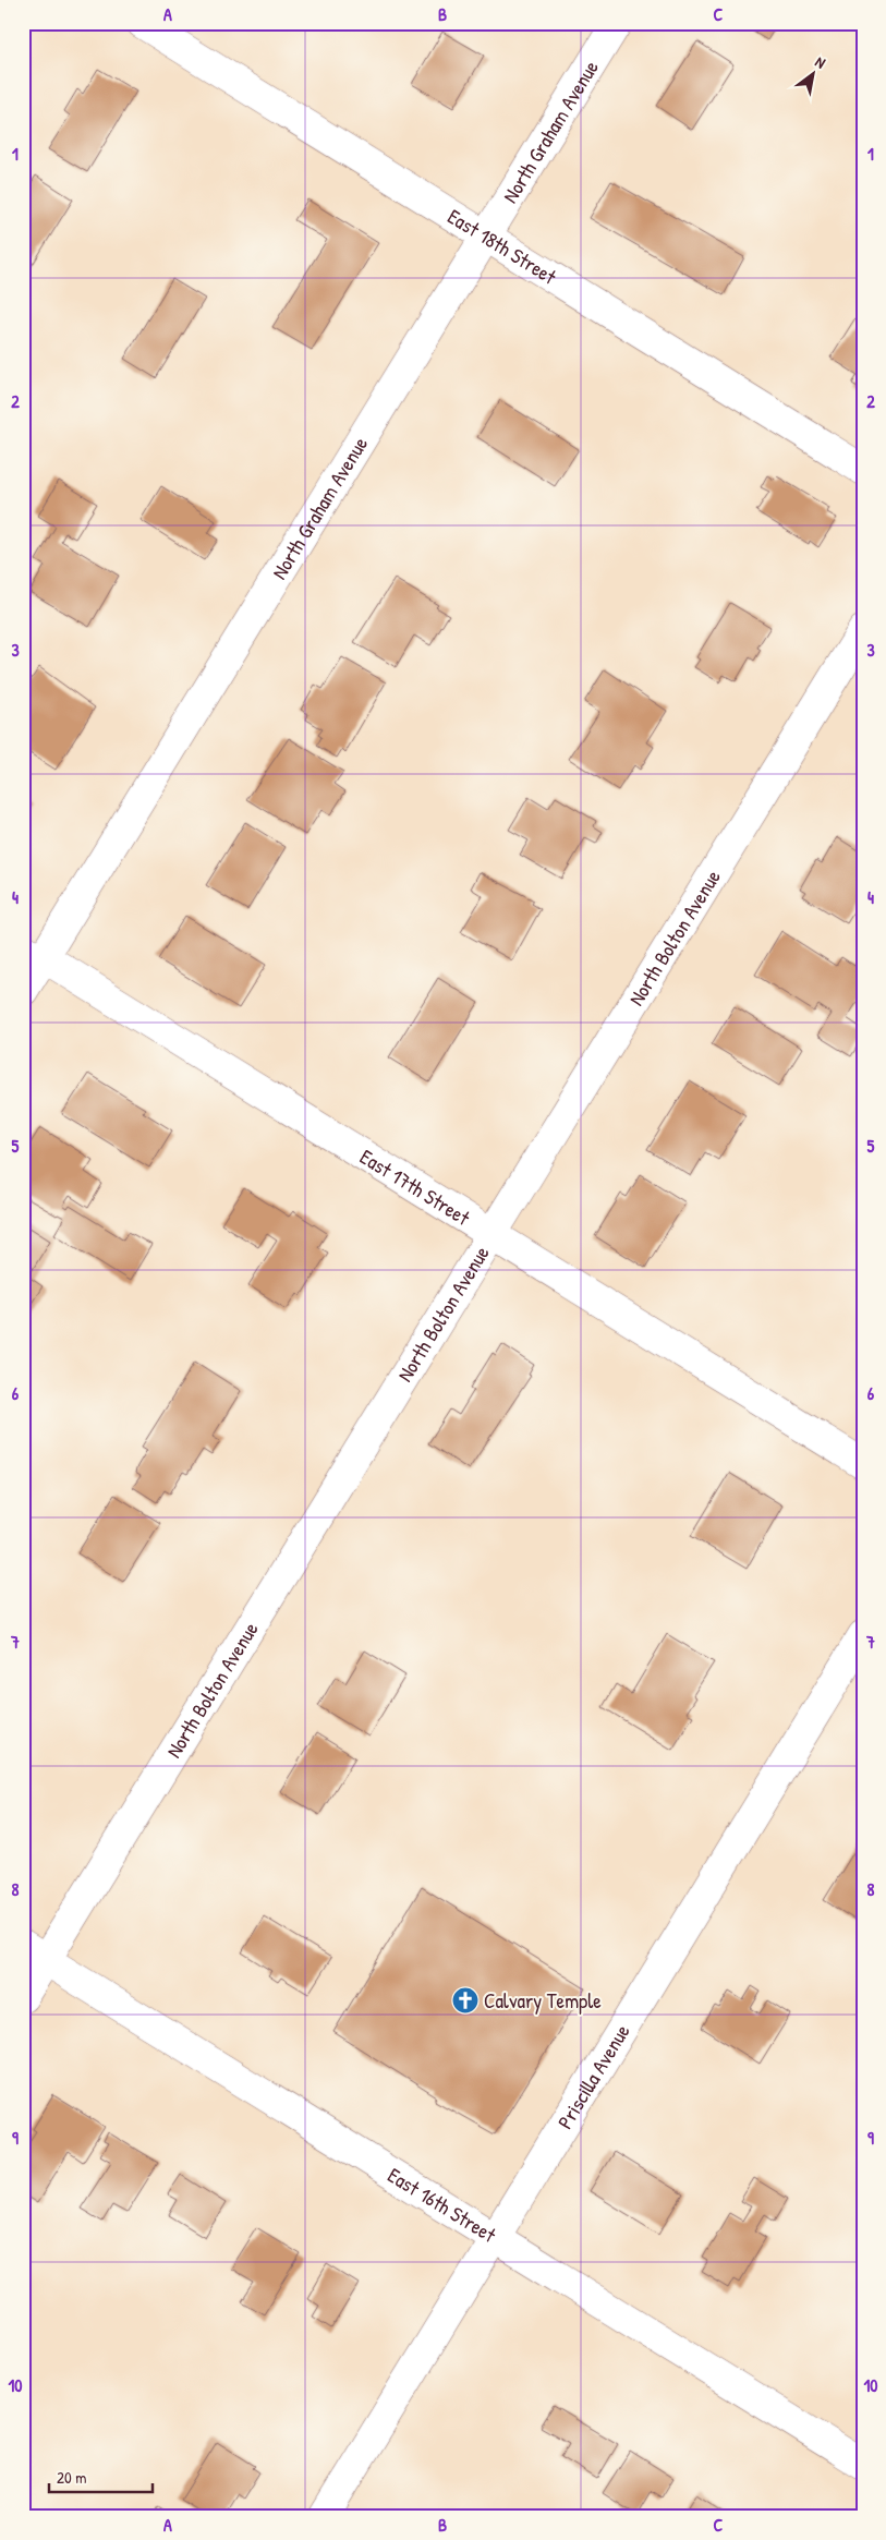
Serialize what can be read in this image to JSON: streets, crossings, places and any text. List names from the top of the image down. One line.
{"streets":{"street":["North Graham Avenue","East 18th Street","North Bolton Avenue","East 17th Street","Priscilla Avenue","East 16th Street"]},"crossings":[["North Graham Avenue","East 18th Street"],["North Graham Avenue","East 17th Street"],["North Bolton Avenue","East 17th Street"],["North Bolton Avenue","East 16th Street"],["Priscilla Avenue","East 16th Street"]],"places":{"church":["Calvary Temple"]},"scale_bar":"20 m","north":"top right","grid":{"columns":["A","B","C"],"rows":["1","2","3","4","5","6","7","8","9","10"]}}
